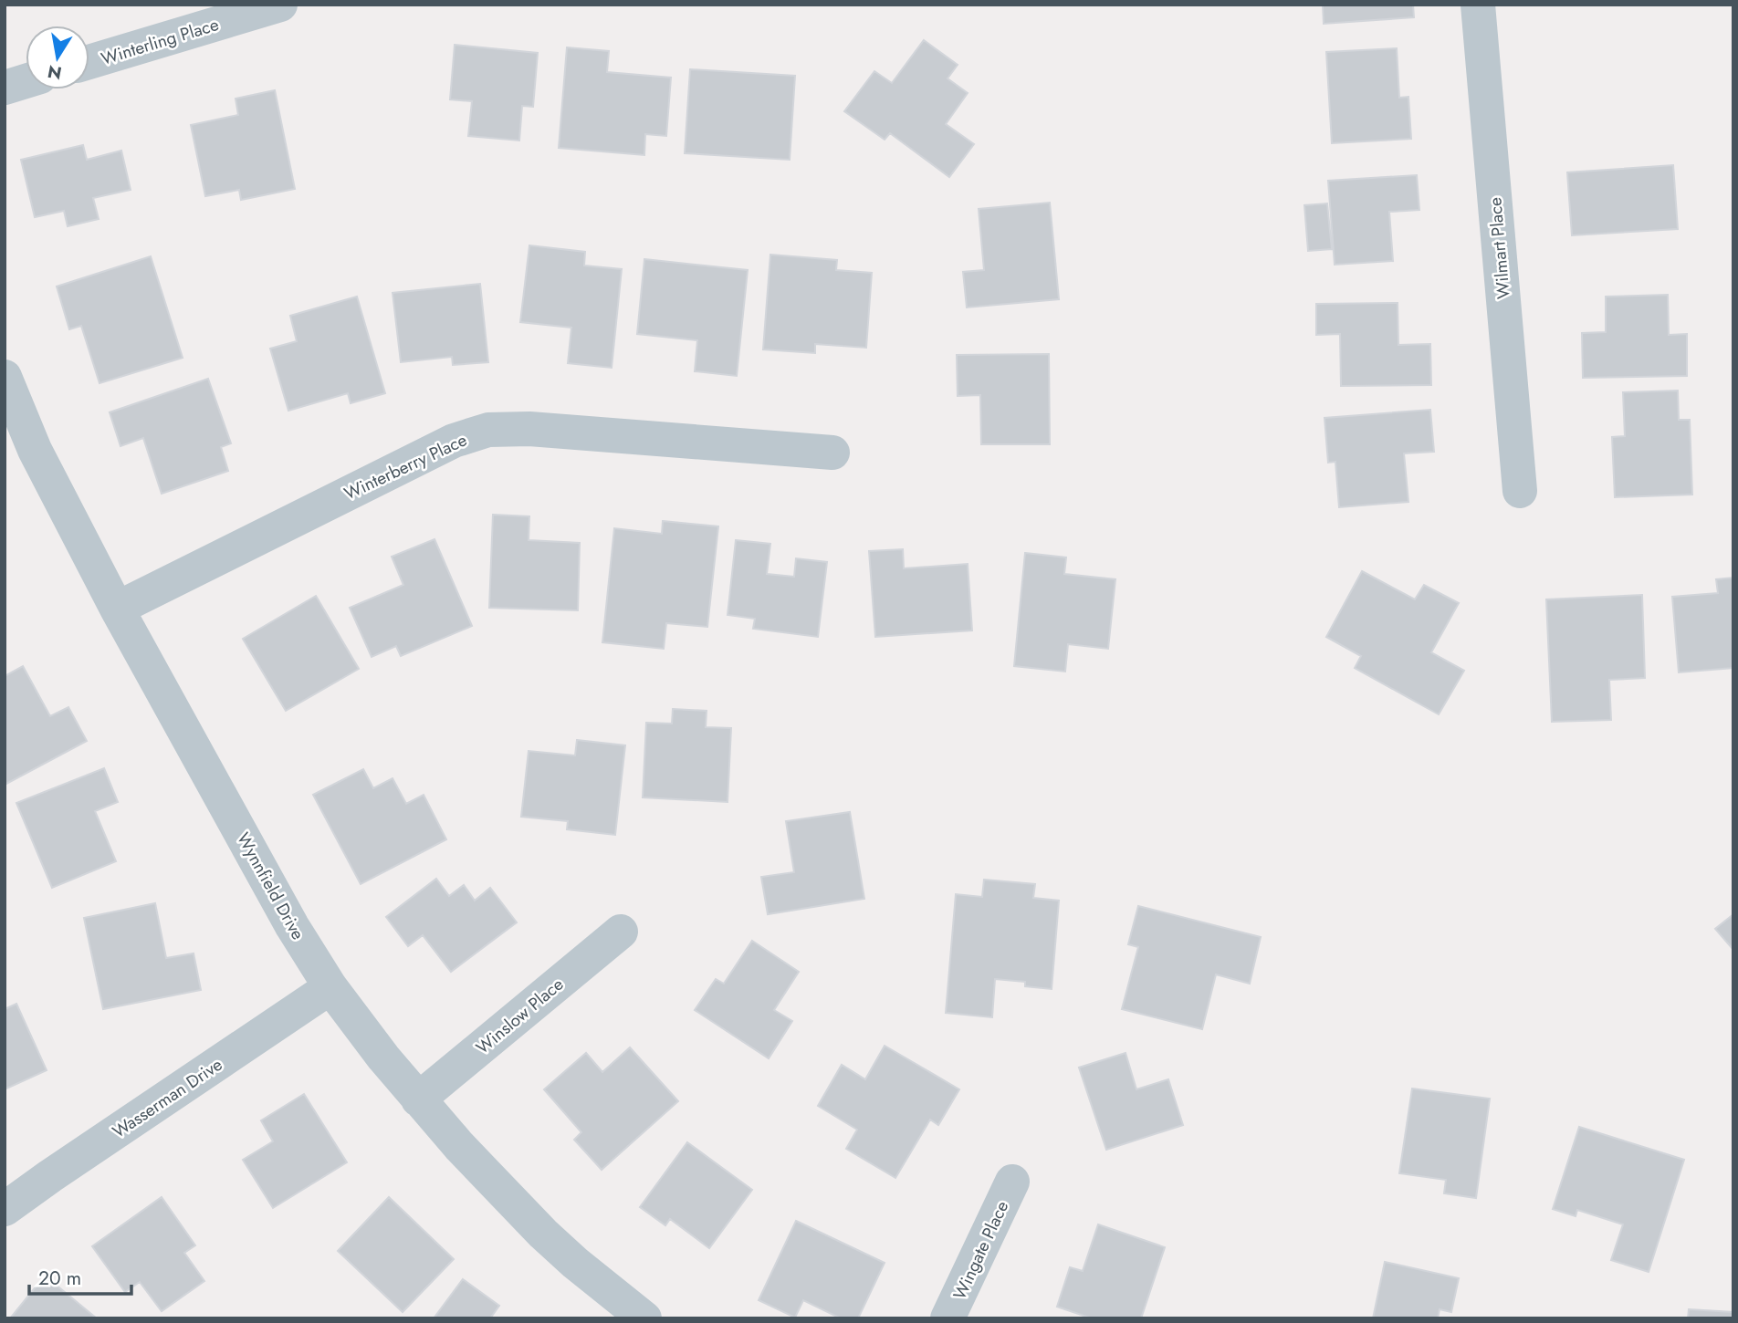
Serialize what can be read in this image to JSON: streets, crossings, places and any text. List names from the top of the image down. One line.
{"streets":{"street":["Winterling Place","Wilmart Place","Winterberry Place","Wynnfield Drive","Winslow Place","Wasserman Drive","Wingate Place"]},"crossings":[["Winterberry Place","Wynnfield Drive"],["Wynnfield Drive","Winslow Place"],["Wynnfield Drive","Wasserman Drive"]],"scale_bar":"20 m","north":"bottom"}
